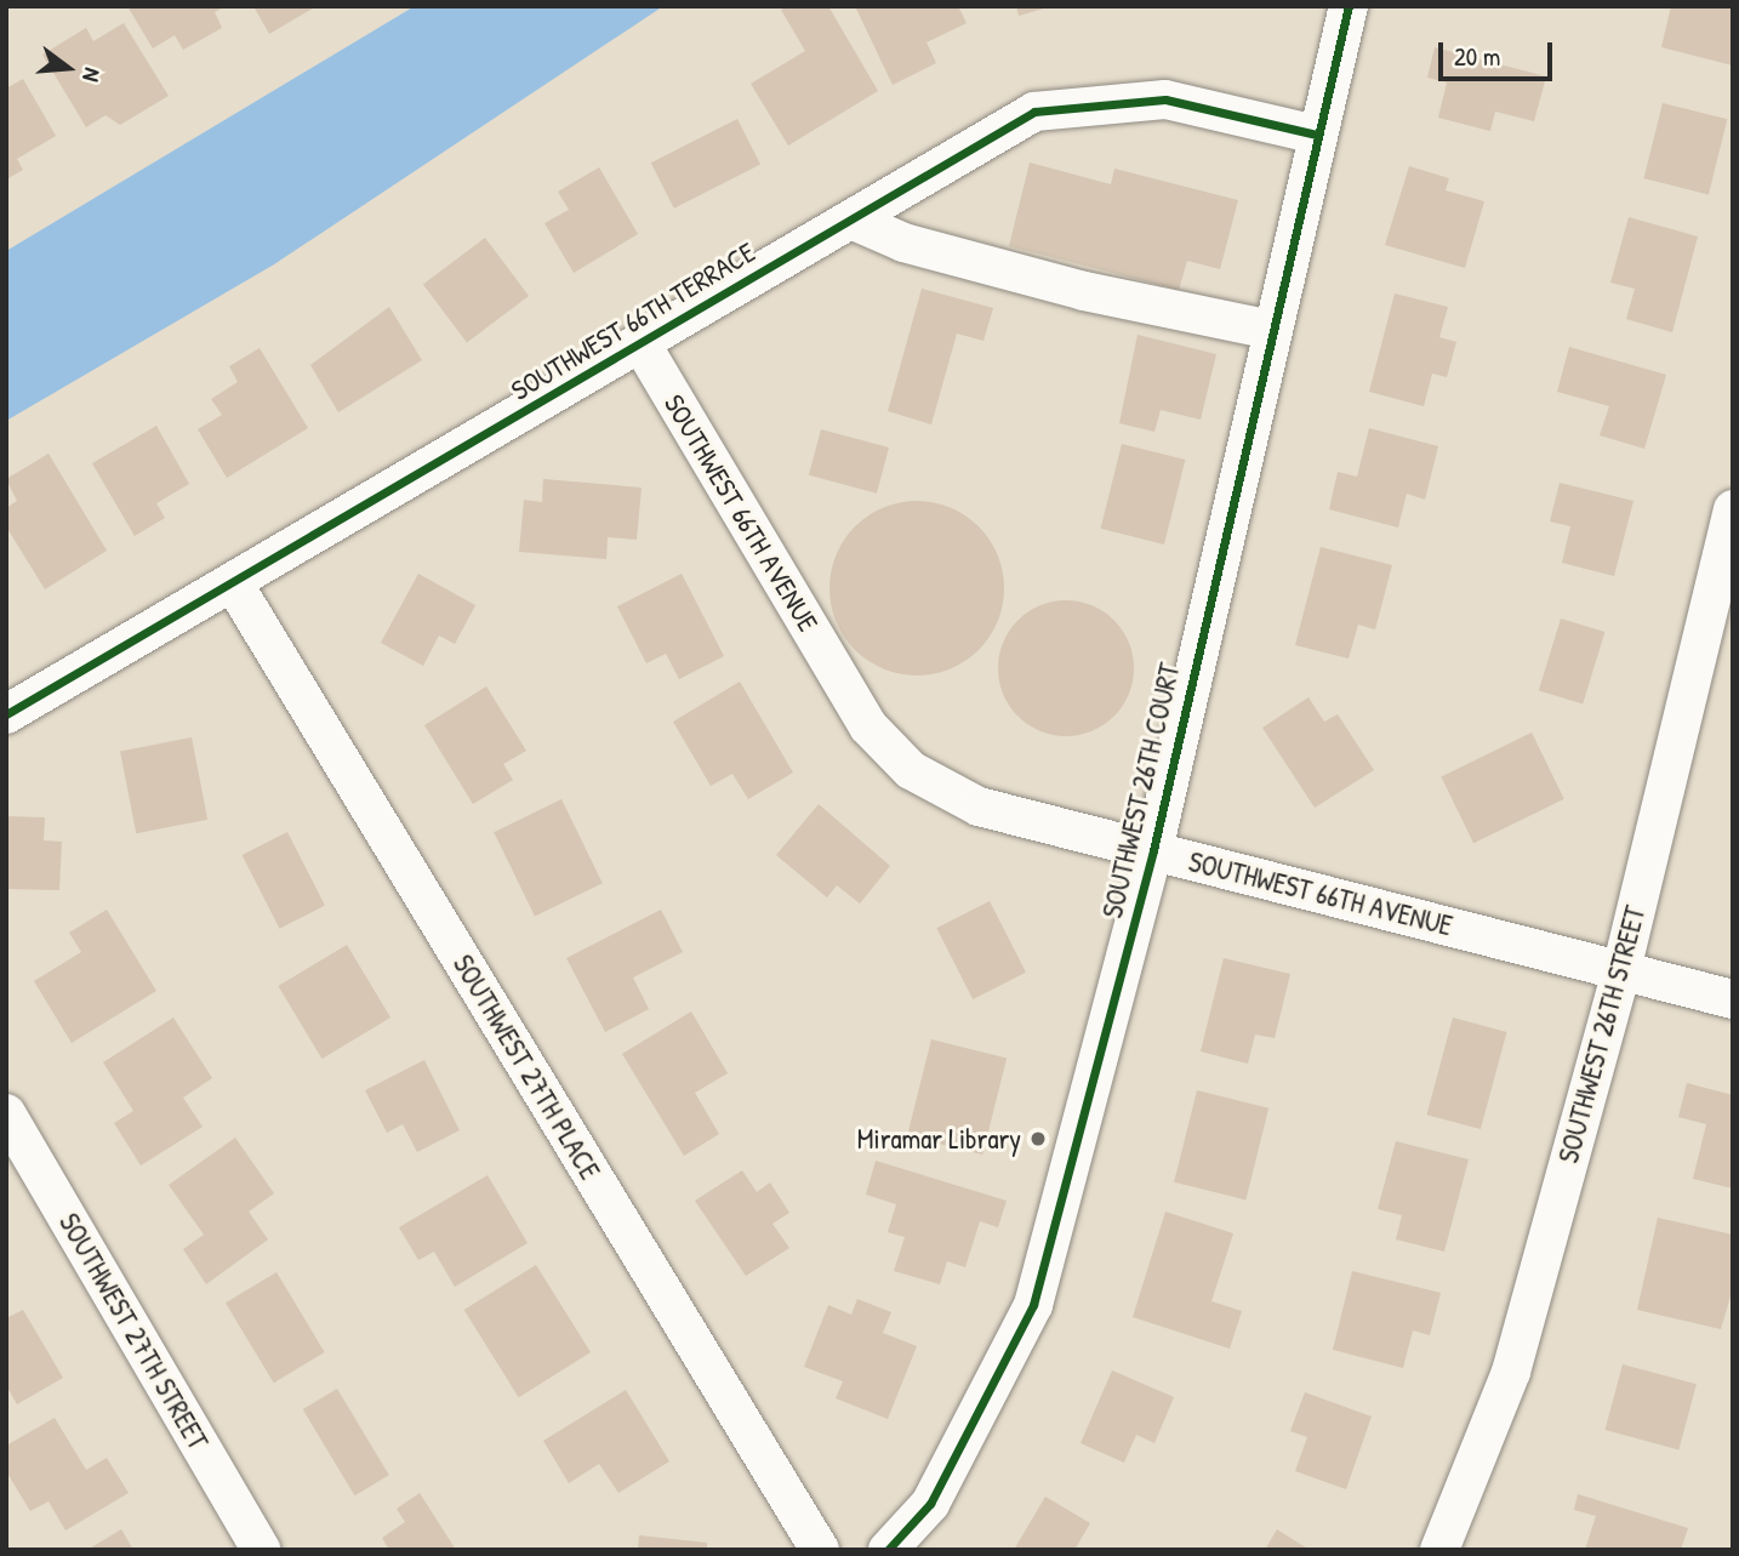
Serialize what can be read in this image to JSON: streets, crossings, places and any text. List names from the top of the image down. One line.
{"streets":{"street":["SOUTHWEST 66TH TERRACE","SOUTHWEST 66TH AVENUE","SOUTHWEST 26TH COURT","SOUTHWEST 26TH STREET","SOUTHWEST 27TH PLACE","SOUTHWEST 27TH STREET"]},"crossings":[["SOUTHWEST 66TH TERRACE","SOUTHWEST 66TH AVENUE"],["SOUTHWEST 66TH TERRACE","SOUTHWEST 26TH COURT"],["SOUTHWEST 66TH TERRACE","SOUTHWEST 27TH PLACE"],["SOUTHWEST 66TH AVENUE","SOUTHWEST 26TH COURT"],["SOUTHWEST 66TH AVENUE","SOUTHWEST 26TH STREET"]],"places":["Miramar Library"],"scale_bar":"20 m","north":"right"}
